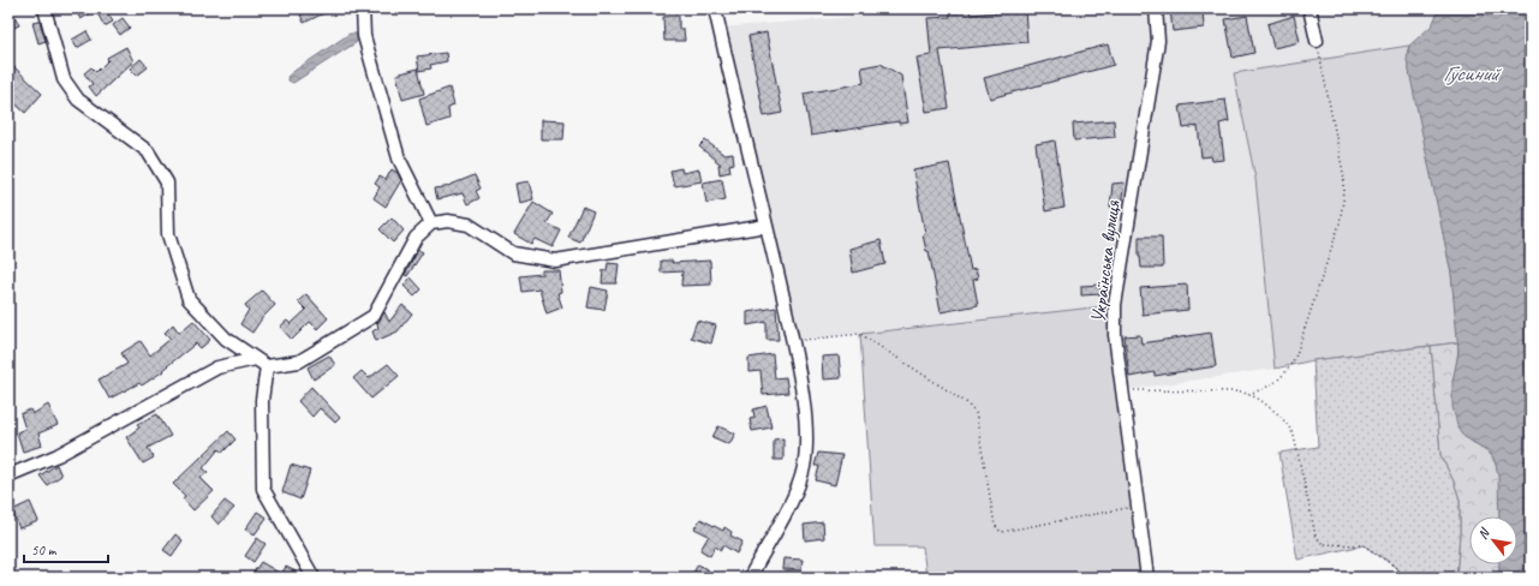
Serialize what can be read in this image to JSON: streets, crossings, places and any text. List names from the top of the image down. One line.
{"streets":{"street":["Українська вулиця"]},"water":["Гусиний"],"scale_bar":"50 m","north":"top left"}
